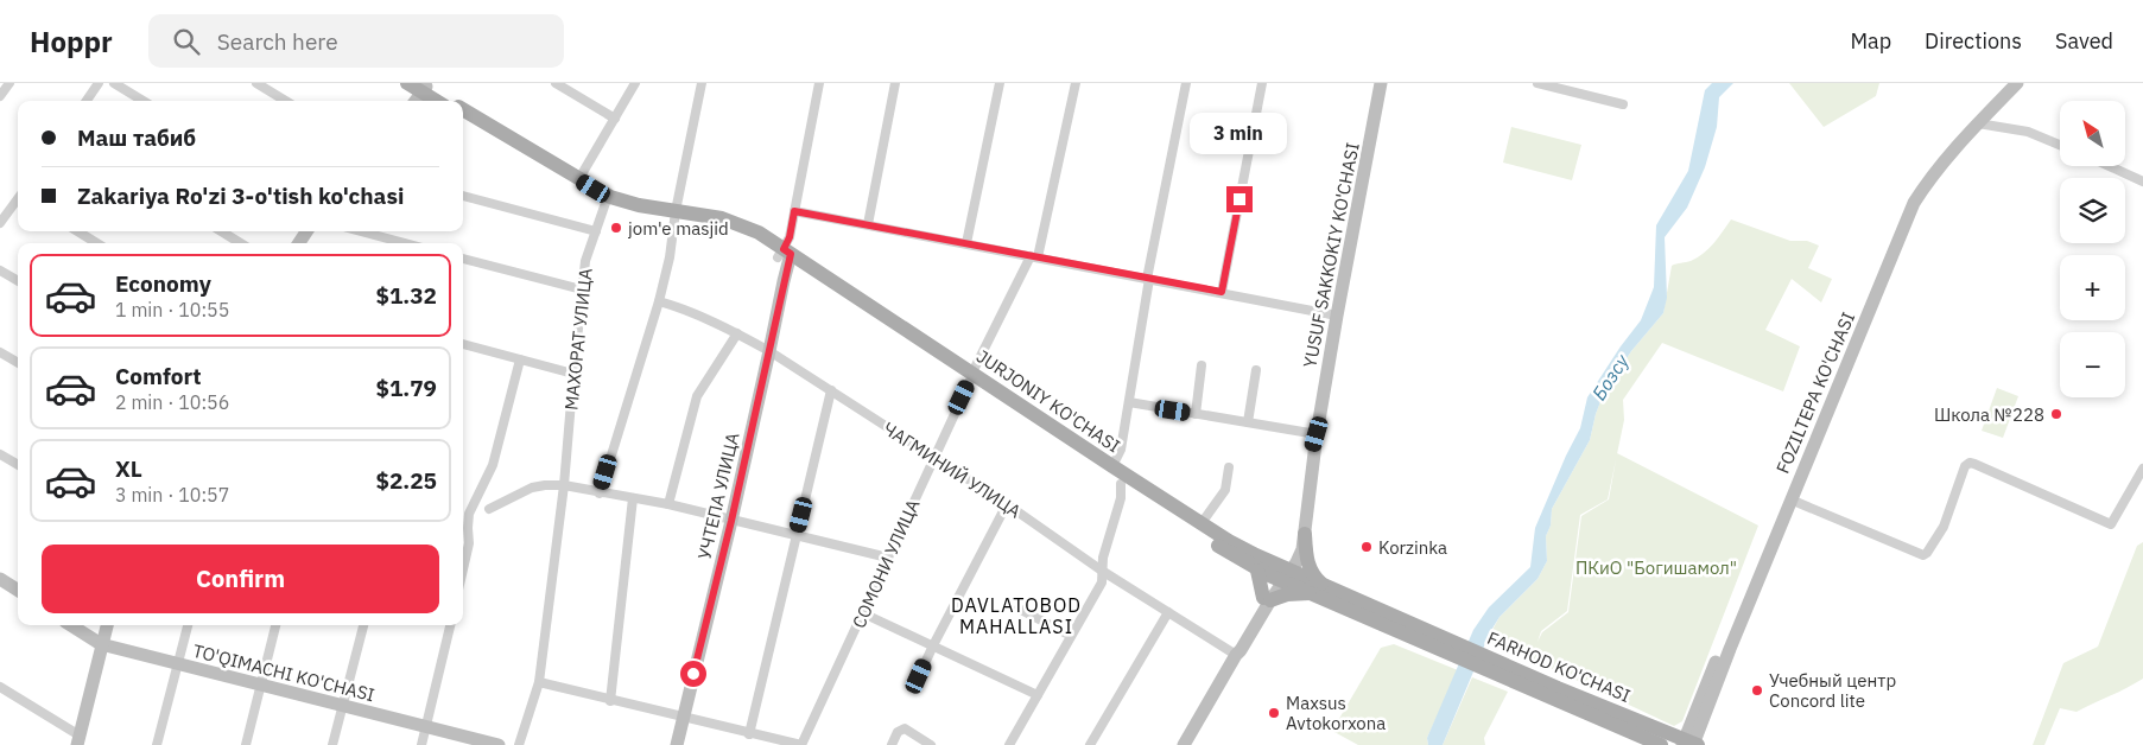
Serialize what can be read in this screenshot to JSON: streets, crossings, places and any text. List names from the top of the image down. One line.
{"streets":{"main road":["YUSUF SAKKOKIY KO'CHASI","FOZILTEPA KO'CHASI","JURJONIY KO'CHASI","УЧТЕПА УЛИЦА","FARHOD KO'CHASI","TO'QIMACHI KO'CHASI"],"street":["МАХОРАТ УЛИЦА","ЧАГМИНИЙ УЛИЦА","СОМОНИ УЛИЦА"]},"crossings":[["YUSUF SAKKOKIY KO'CHASI","JURJONIY KO'CHASI"],["YUSUF SAKKOKIY KO'CHASI","ЧАГМИНИЙ УЛИЦА"],["МАХОРАТ УЛИЦА","JURJONIY KO'CHASI"],["FOZILTEPA KO'CHASI","FARHOD KO'CHASI"],["JURJONIY KO'CHASI","УЧТЕПА УЛИЦА"],["JURJONIY KO'CHASI","СОМОНИ УЛИЦА"],["JURJONIY KO'CHASI","FARHOD KO'CHASI"],["ЧАГМИНИЙ УЛИЦА","УЧТЕПА УЛИЦА"],["ЧАГМИНИЙ УЛИЦА","СОМОНИ УЛИЦА"]],"districts":["DAVLATOBOD MAHALLASI"],"water":["Бозсу"],"parks":["ПКиО \"Богишамол\""],"places":["jom'e masjid","Школа №228","Korzinka","Учебный центр Concord lite","Maxsus Avtokorxona"],"north":"top left","page":{"header":"Hoppr","search":"Search here","nav":["Map","Directions","Saved"],"map_buttons":["+","−"],"banner":["Маш табиб","Zakariya Ro'zi 3-o'tish ko'chasi"],"bubble":"3 min","list":[{"name":"Economy","note":"1 min · 10:55","value":"$1.32"},{"name":"Comfort","note":"2 min · 10:56","value":"$1.79"},{"name":"XL","note":"3 min · 10:57","value":"$2.25"}],"buttons":"Confirm"}}
